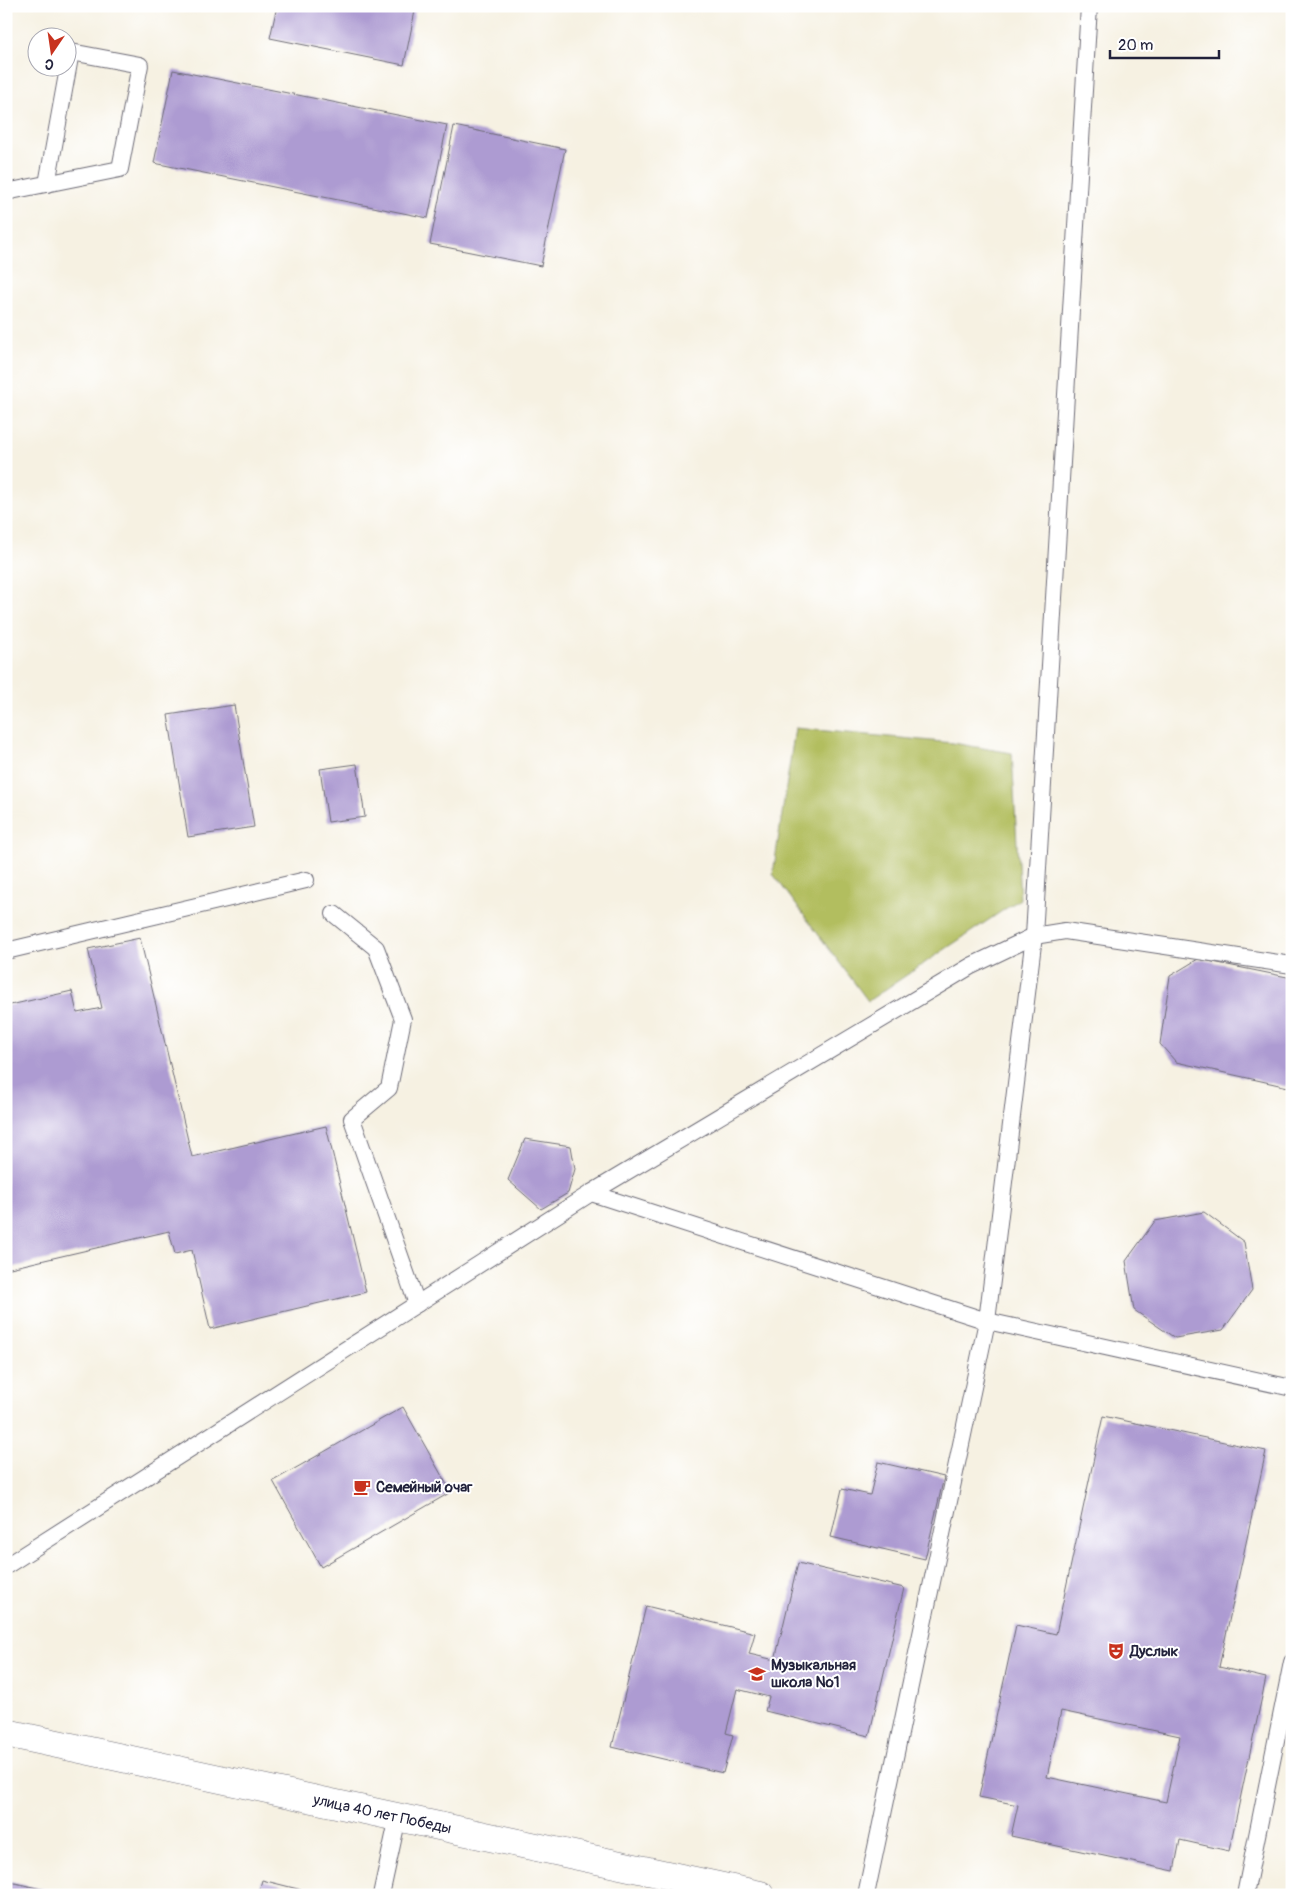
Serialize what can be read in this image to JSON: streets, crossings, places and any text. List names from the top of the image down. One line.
{"streets":{"main road":["улица 40 лет Победы"]},"places":{"cafe":["Семейный очаг"],"theatre":["Дуслык"],"school or university":["Музыкальная школа №1"]},"scale_bar":"20 m","north":"bottom"}
